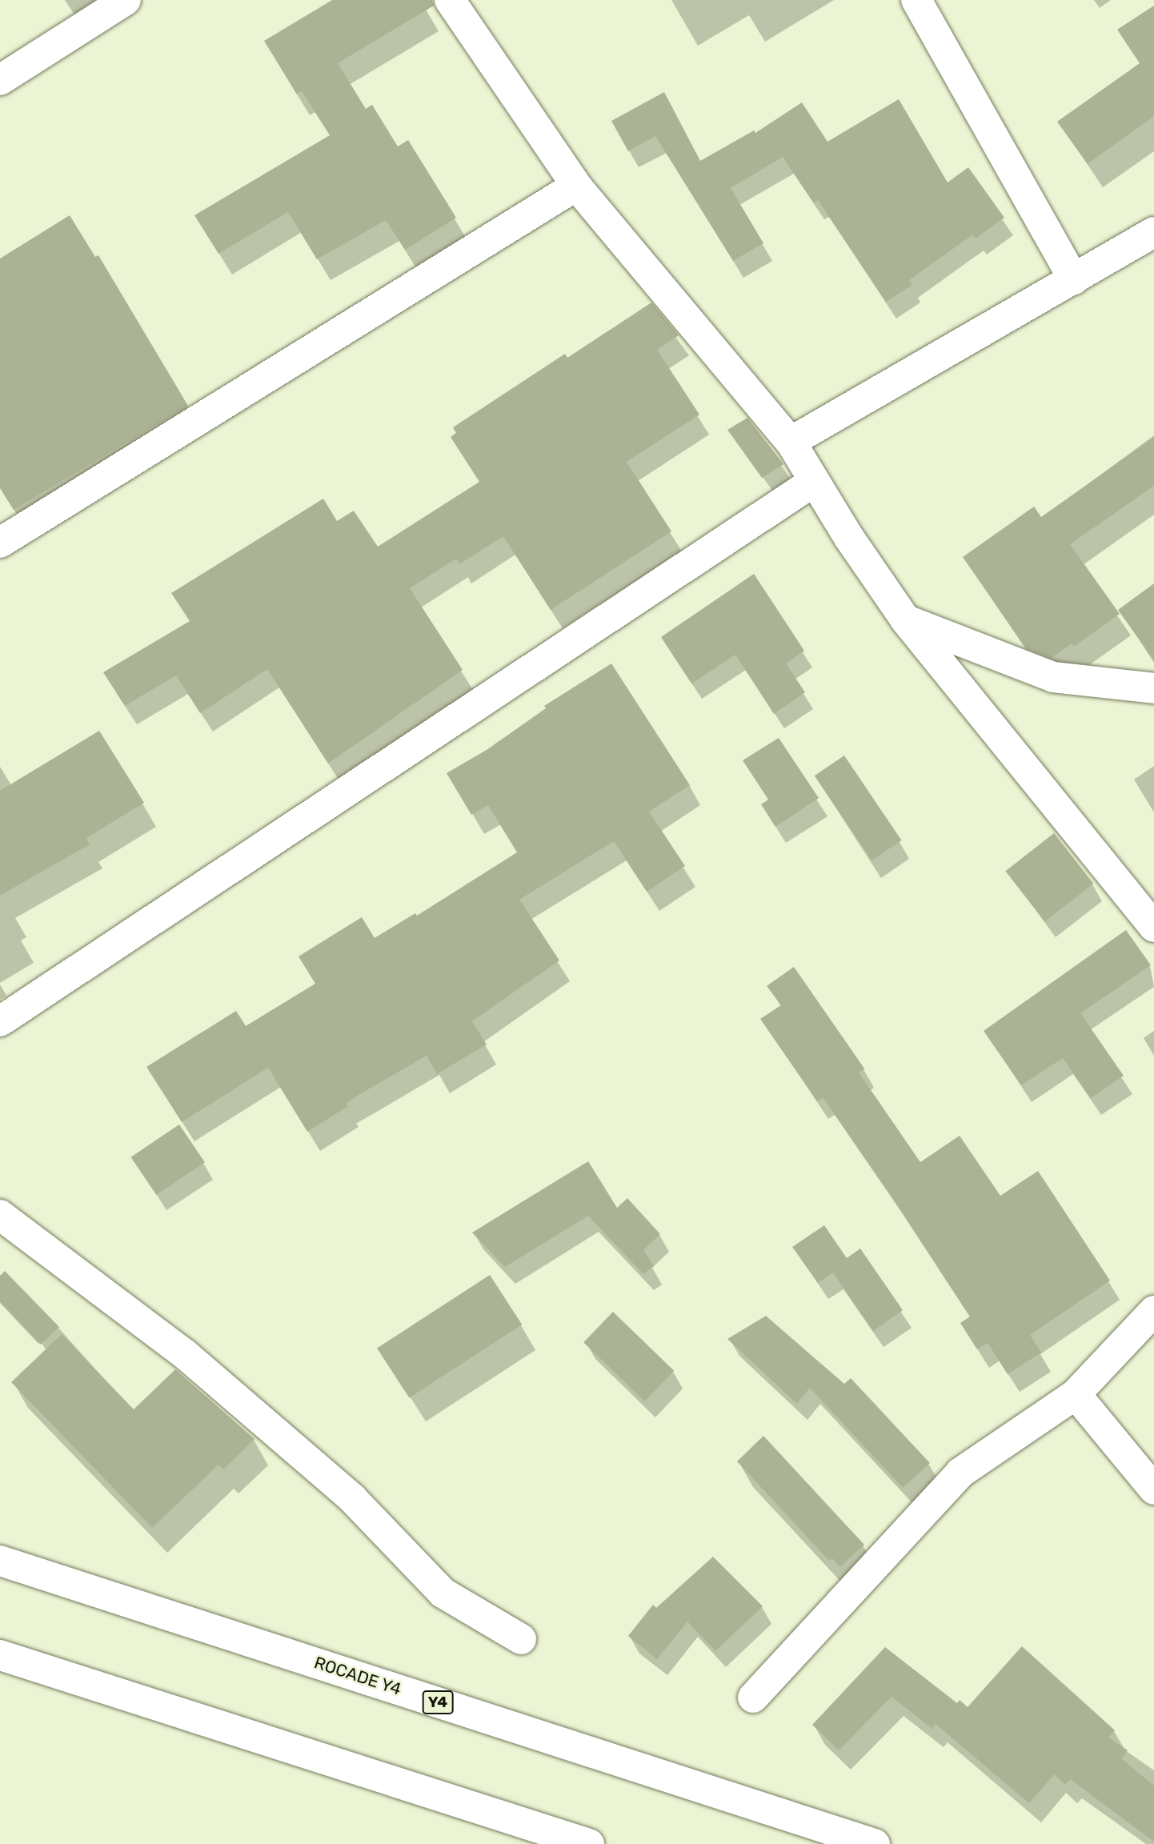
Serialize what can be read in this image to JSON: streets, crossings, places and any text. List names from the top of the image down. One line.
{"streets":{"main road":["ROCADE Y4","Y4"]}}
